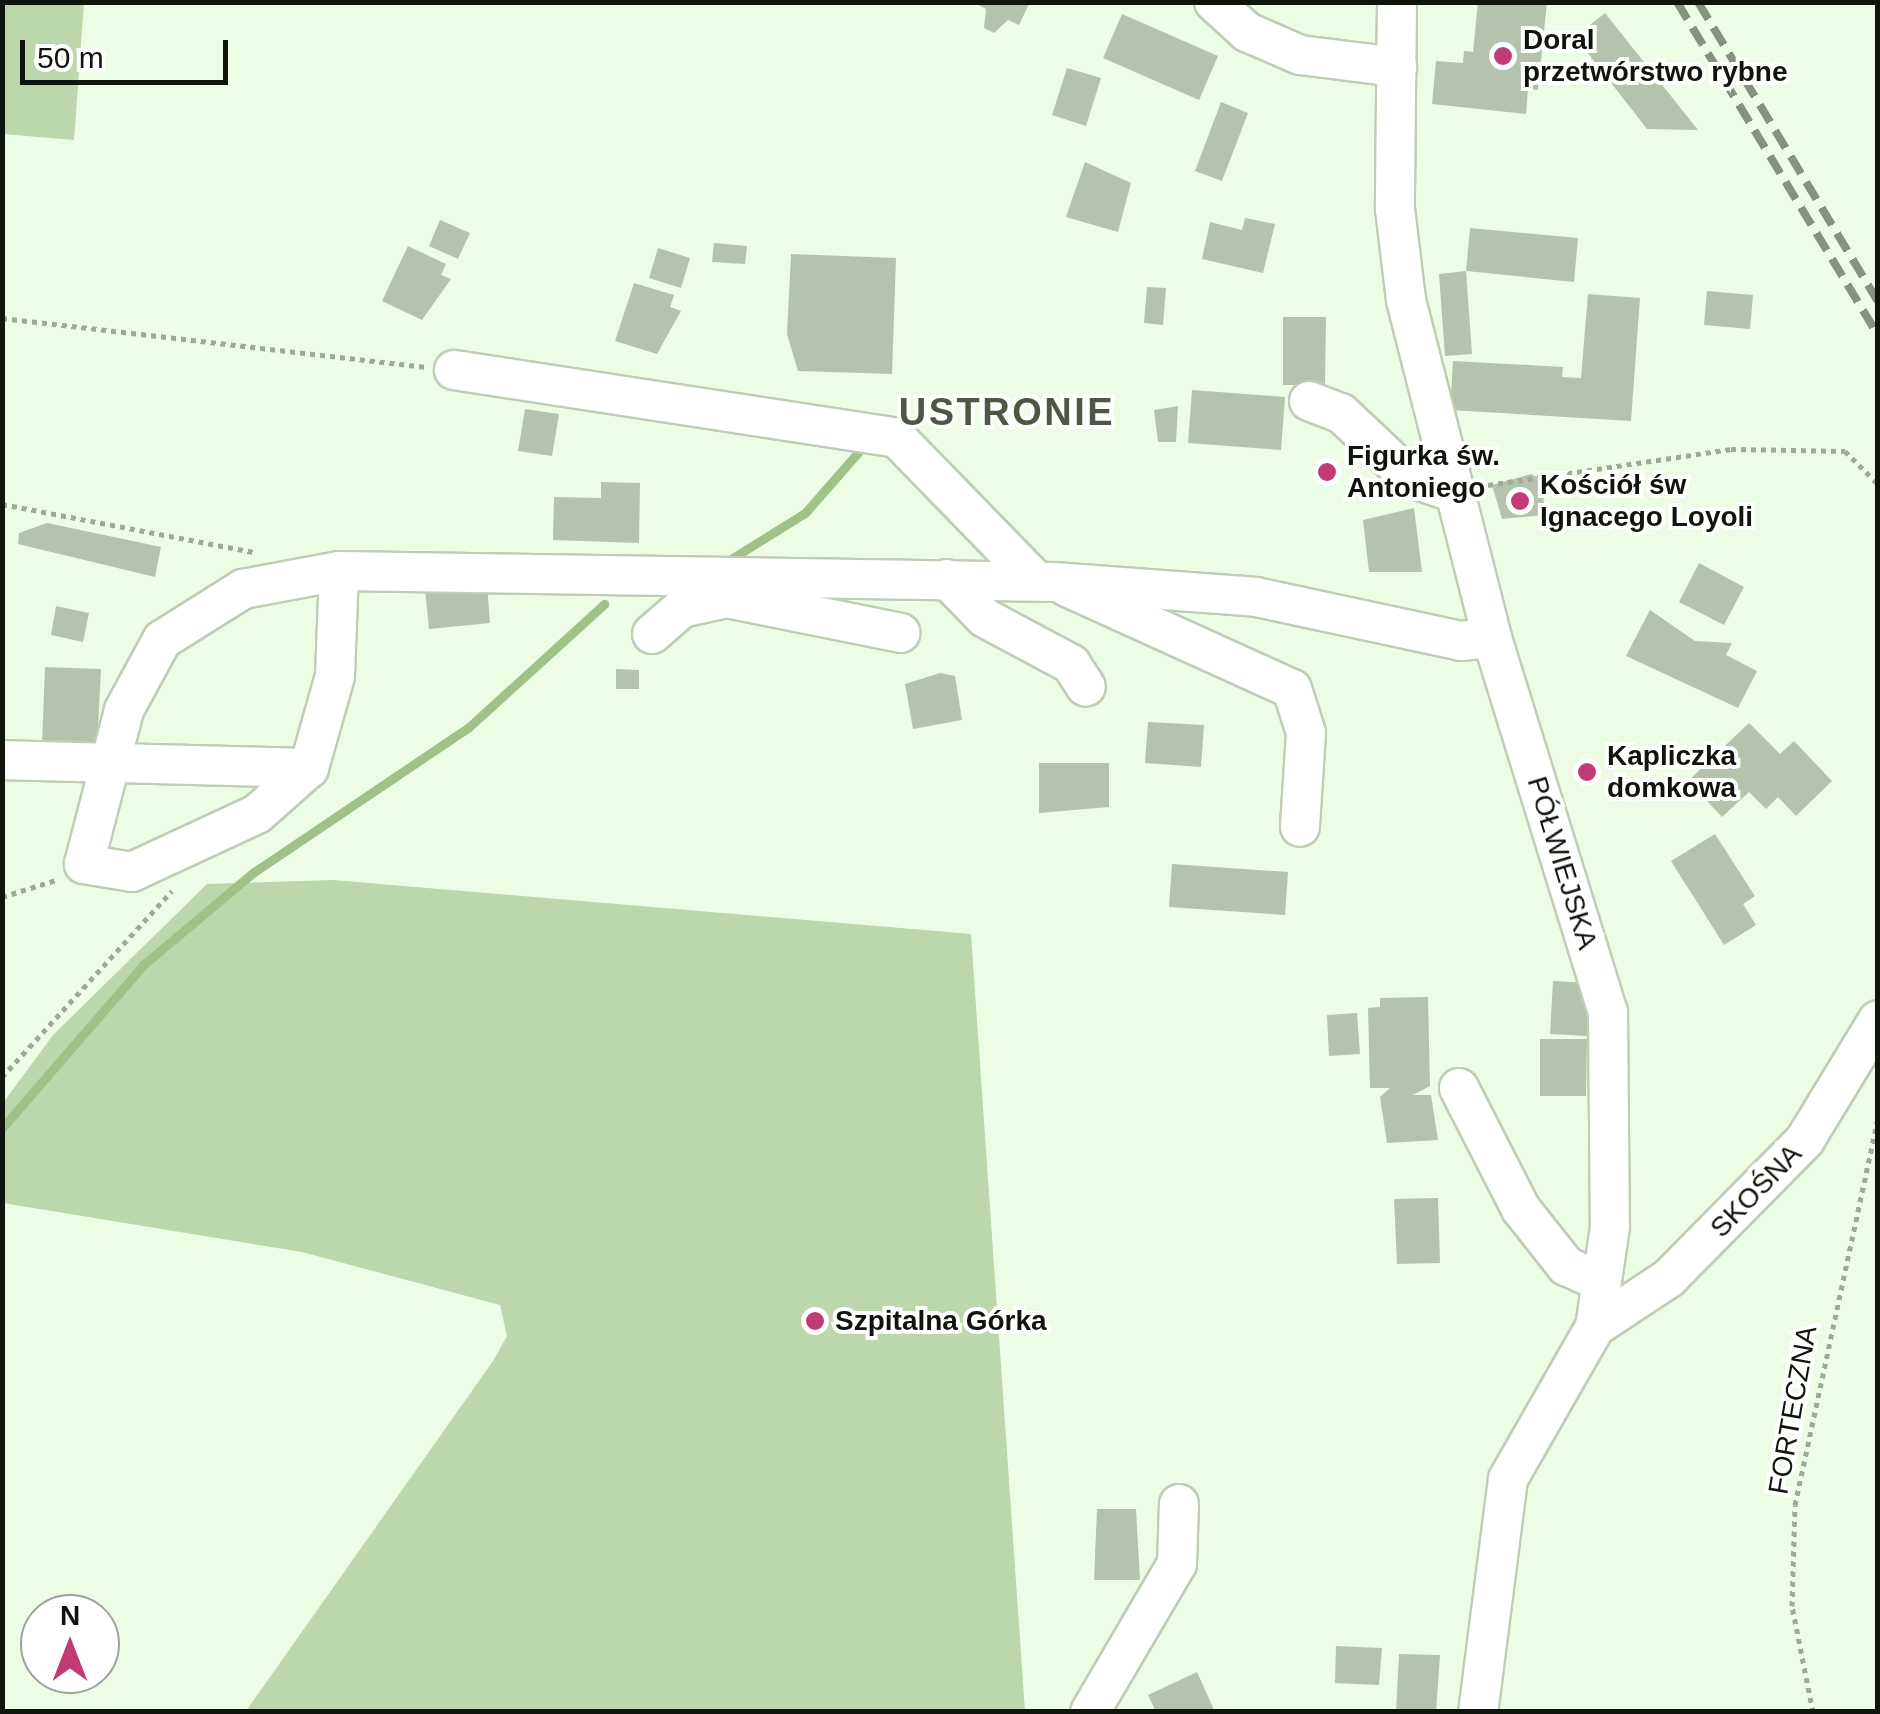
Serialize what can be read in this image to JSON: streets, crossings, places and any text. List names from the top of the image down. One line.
{"streets":{"street":["PÓŁWIEJSKA","SKOŚNA"],"path":["FORTECZNA"]},"crossings":[["PÓŁWIEJSKA","SKOŚNA"]],"districts":["USTRONIE"],"places":["Doral przetwórstwo rybne","Figurka św. Antoniego","Kościół św Ignacego Loyoli","Kapliczka domkowa","Szpitalna Górka"],"scale_bar":"50 m","north":"top"}
